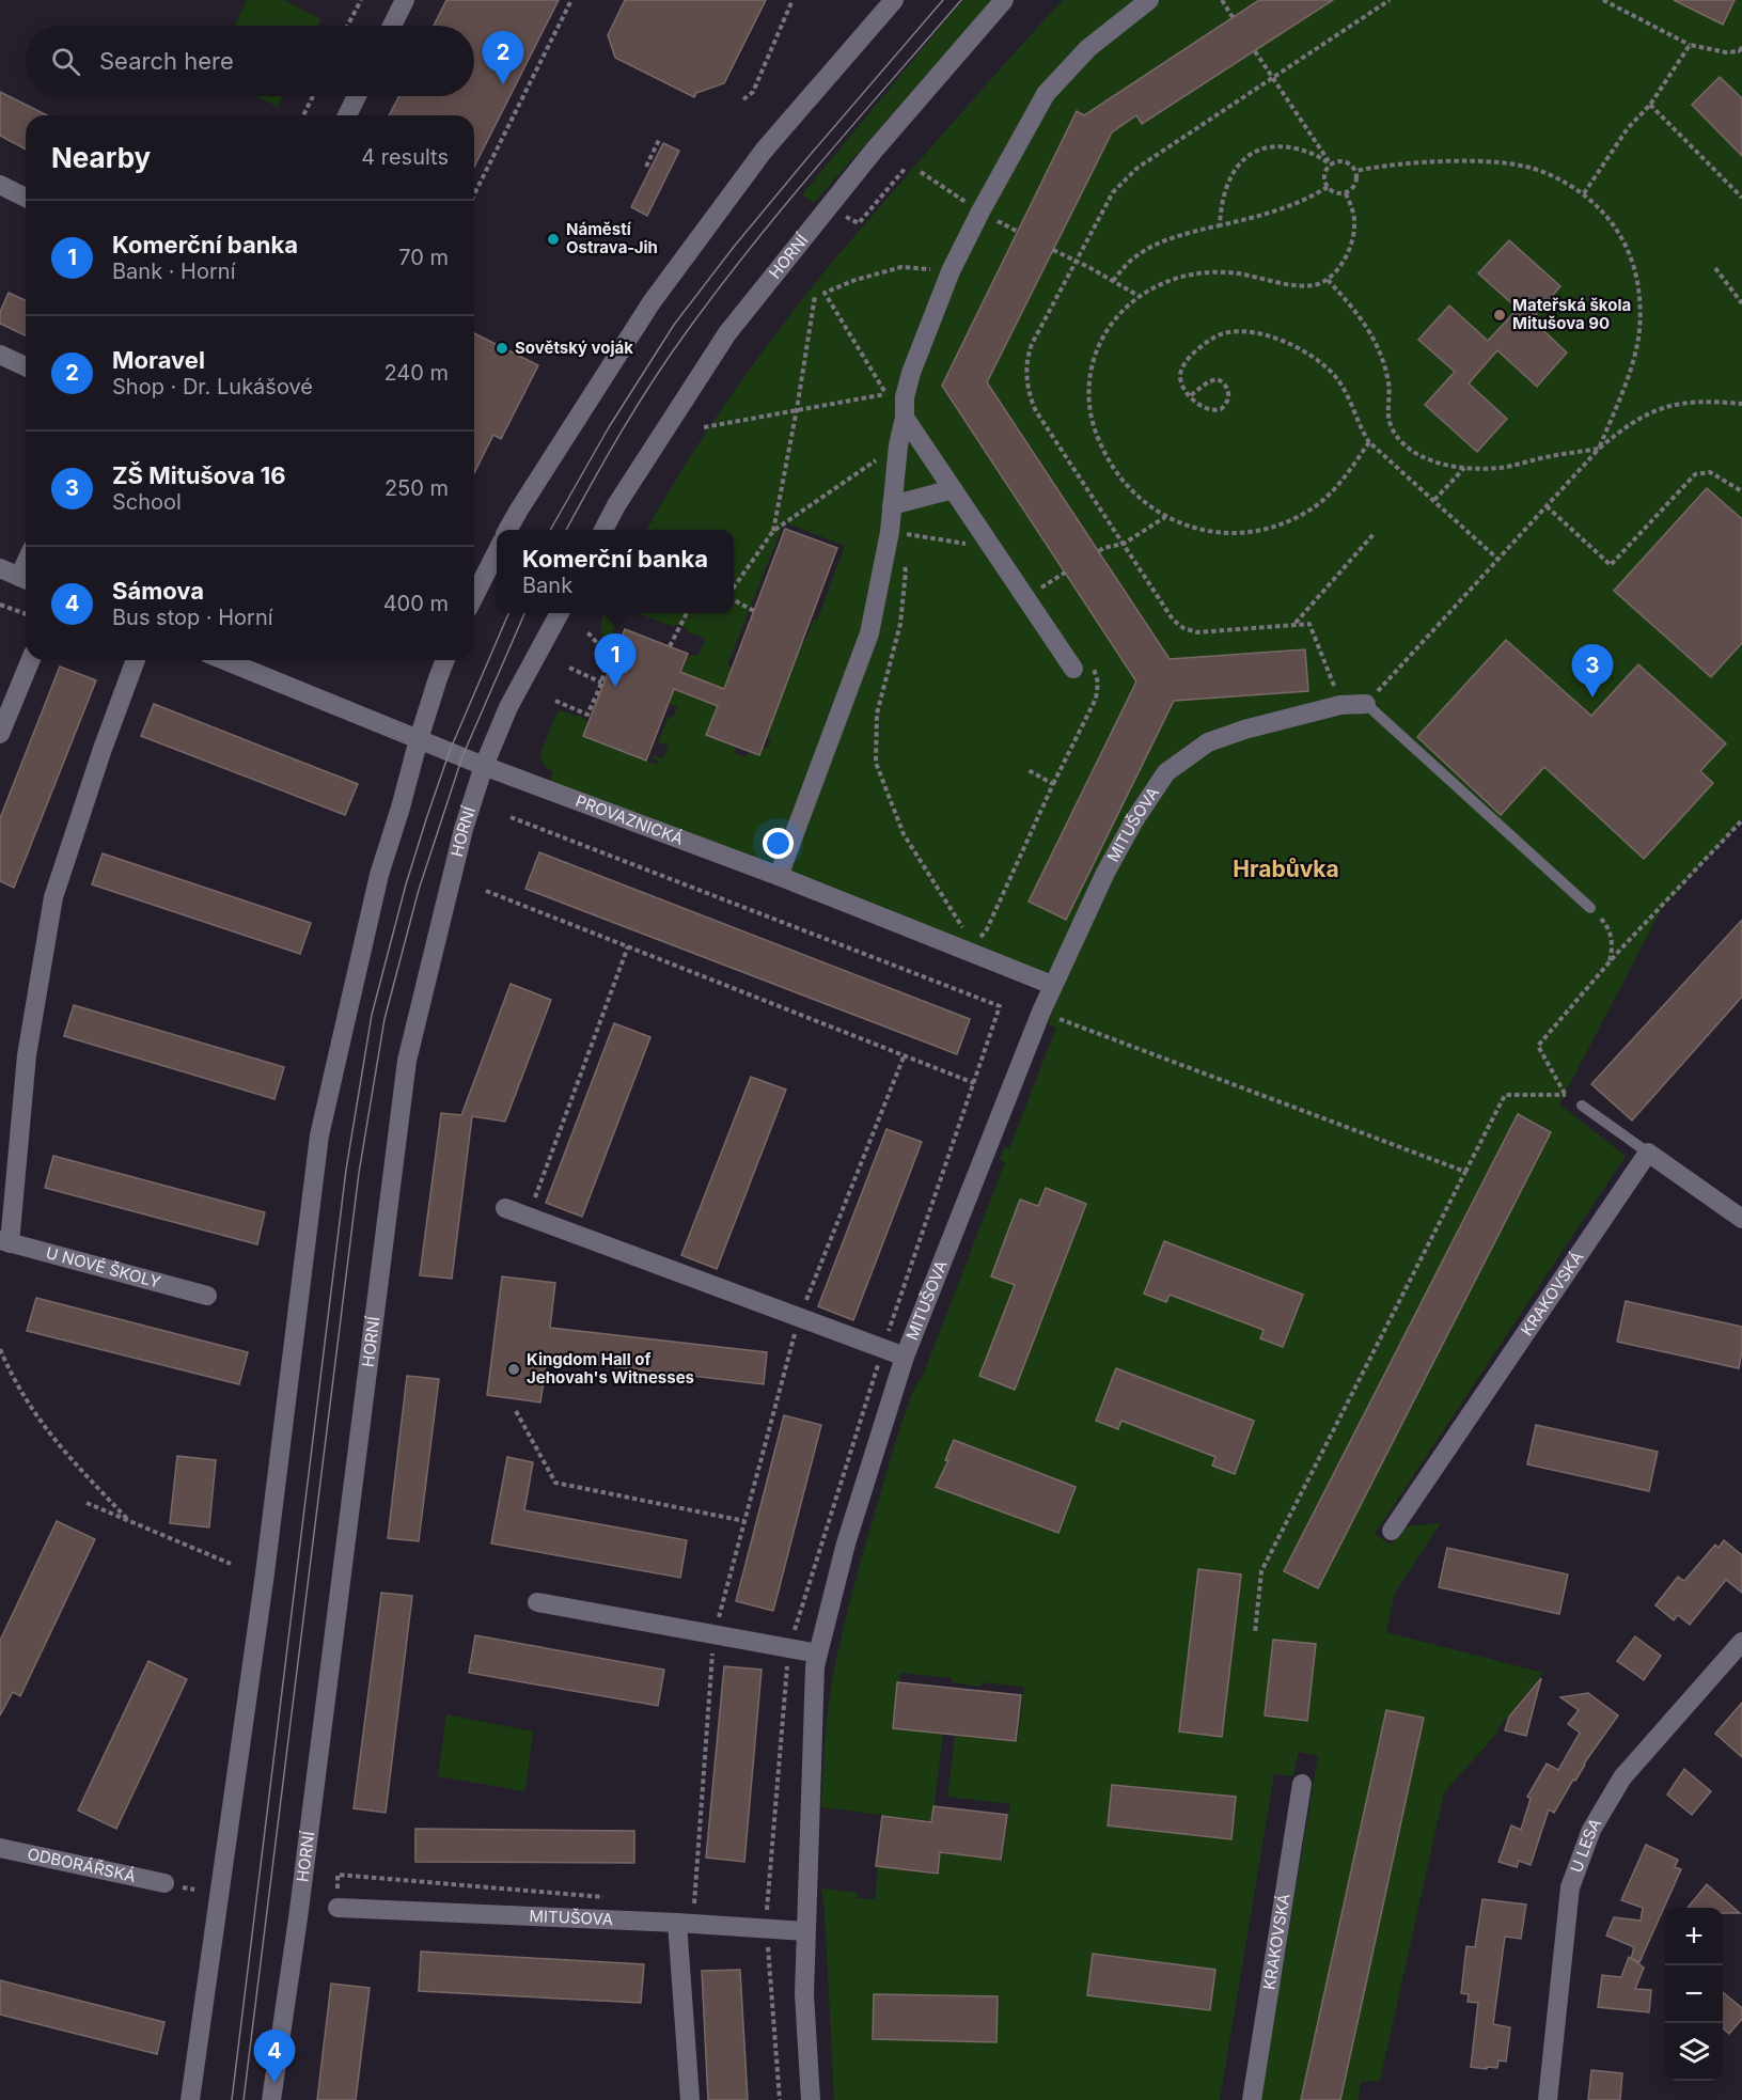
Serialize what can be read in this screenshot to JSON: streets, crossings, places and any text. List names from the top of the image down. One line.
{"streets":{"street":["HORNÍ","PROVAZNICKÁ","MITUŠOVA","U NOVÉ ŠKOLY","KRAKOVSKÁ","U LESA","ODBORÁŘSKÁ"]},"crossings":[["HORNÍ","PROVAZNICKÁ"],["PROVAZNICKÁ","MITUŠOVA"]],"districts":["Hrabůvka"],"places":["Náměstí Ostrava-Jih","Mateřská škola Mitušova 90","Sovětský voják","Kingdom Hall of Jehovah's Witnesses"],"page":{"search":"Search here","pins":["2","1","3","4"],"heading":["Nearby","4 results"],"list":[{"mark":"1","name":"Komerční banka","note":"Bank · Horní","value":"70 m"},{"mark":"2","name":"Moravel","note":"Shop · Dr. Lukášové","value":"240 m"},{"mark":"3","name":"ZŠ Mitušova 16","note":"School","value":"250 m"},{"mark":"4","name":"Sámova","note":"Bus stop · Horní","value":"400 m"}],"popup":["Komerční banka","Bank"],"map_buttons":["+","−"]}}
